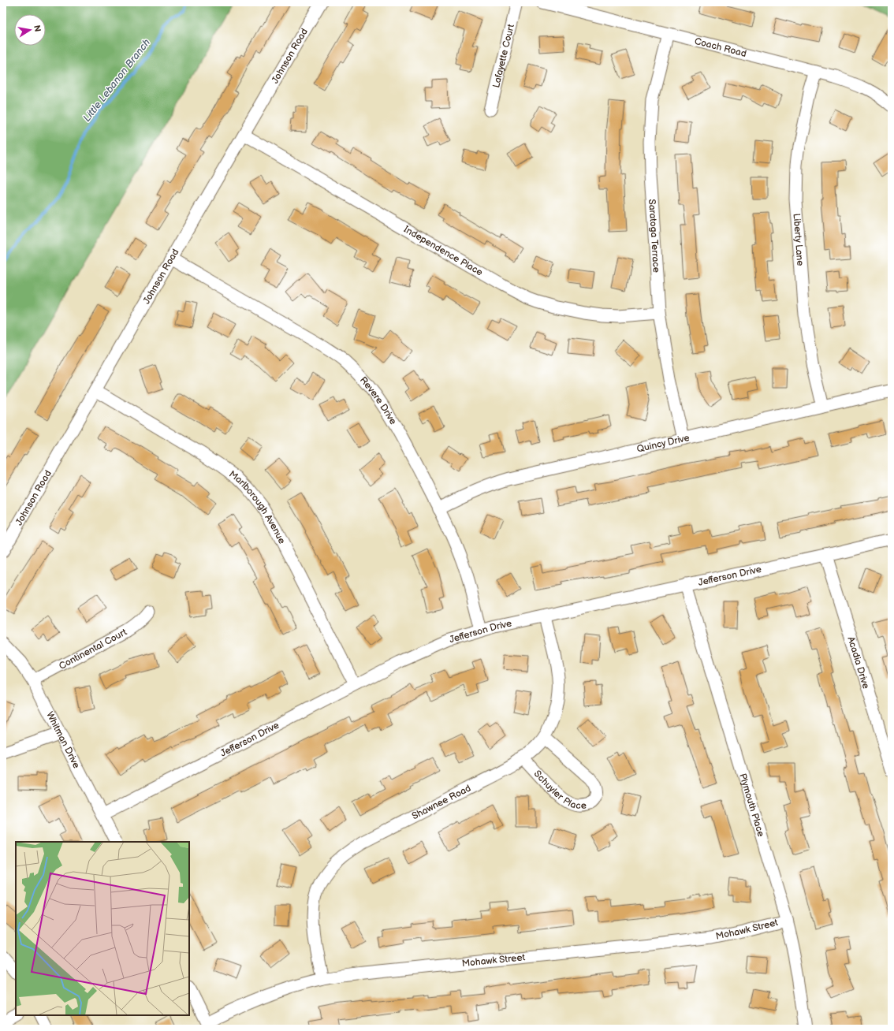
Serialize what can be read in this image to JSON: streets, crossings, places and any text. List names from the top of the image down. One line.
{"streets":{"street":["Coach Road","Johnson Road","Lafayette Court","Saratoga Terrace","Liberty Lane","Independence Place","Revere Drive","Quincy Drive","Marlborough Avenue","Jefferson Drive","Continental Court","Acadia Drive","Whitman Drive","Schuyler Place","Shawnee Road","Plymouth Place","Mohawk Street"]},"crossings":[["Coach Road","Saratoga Terrace"],["Coach Road","Liberty Lane"],["Johnson Road","Independence Place"],["Johnson Road","Revere Drive"],["Johnson Road","Marlborough Avenue"],["Saratoga Terrace","Independence Place"],["Saratoga Terrace","Quincy Drive"],["Liberty Lane","Quincy Drive"],["Revere Drive","Quincy Drive"],["Revere Drive","Jefferson Drive"],["Marlborough Avenue","Jefferson Drive"],["Jefferson Drive","Acadia Drive"],["Jefferson Drive","Whitman Drive"],["Jefferson Drive","Shawnee Road"],["Jefferson Drive","Plymouth Place"],["Continental Court","Whitman Drive"],["Schuyler Place","Shawnee Road"],["Shawnee Road","Mohawk Street"],["Plymouth Place","Mohawk Street"]],"water":["Little Lebanon Branch"],"north":"right"}
